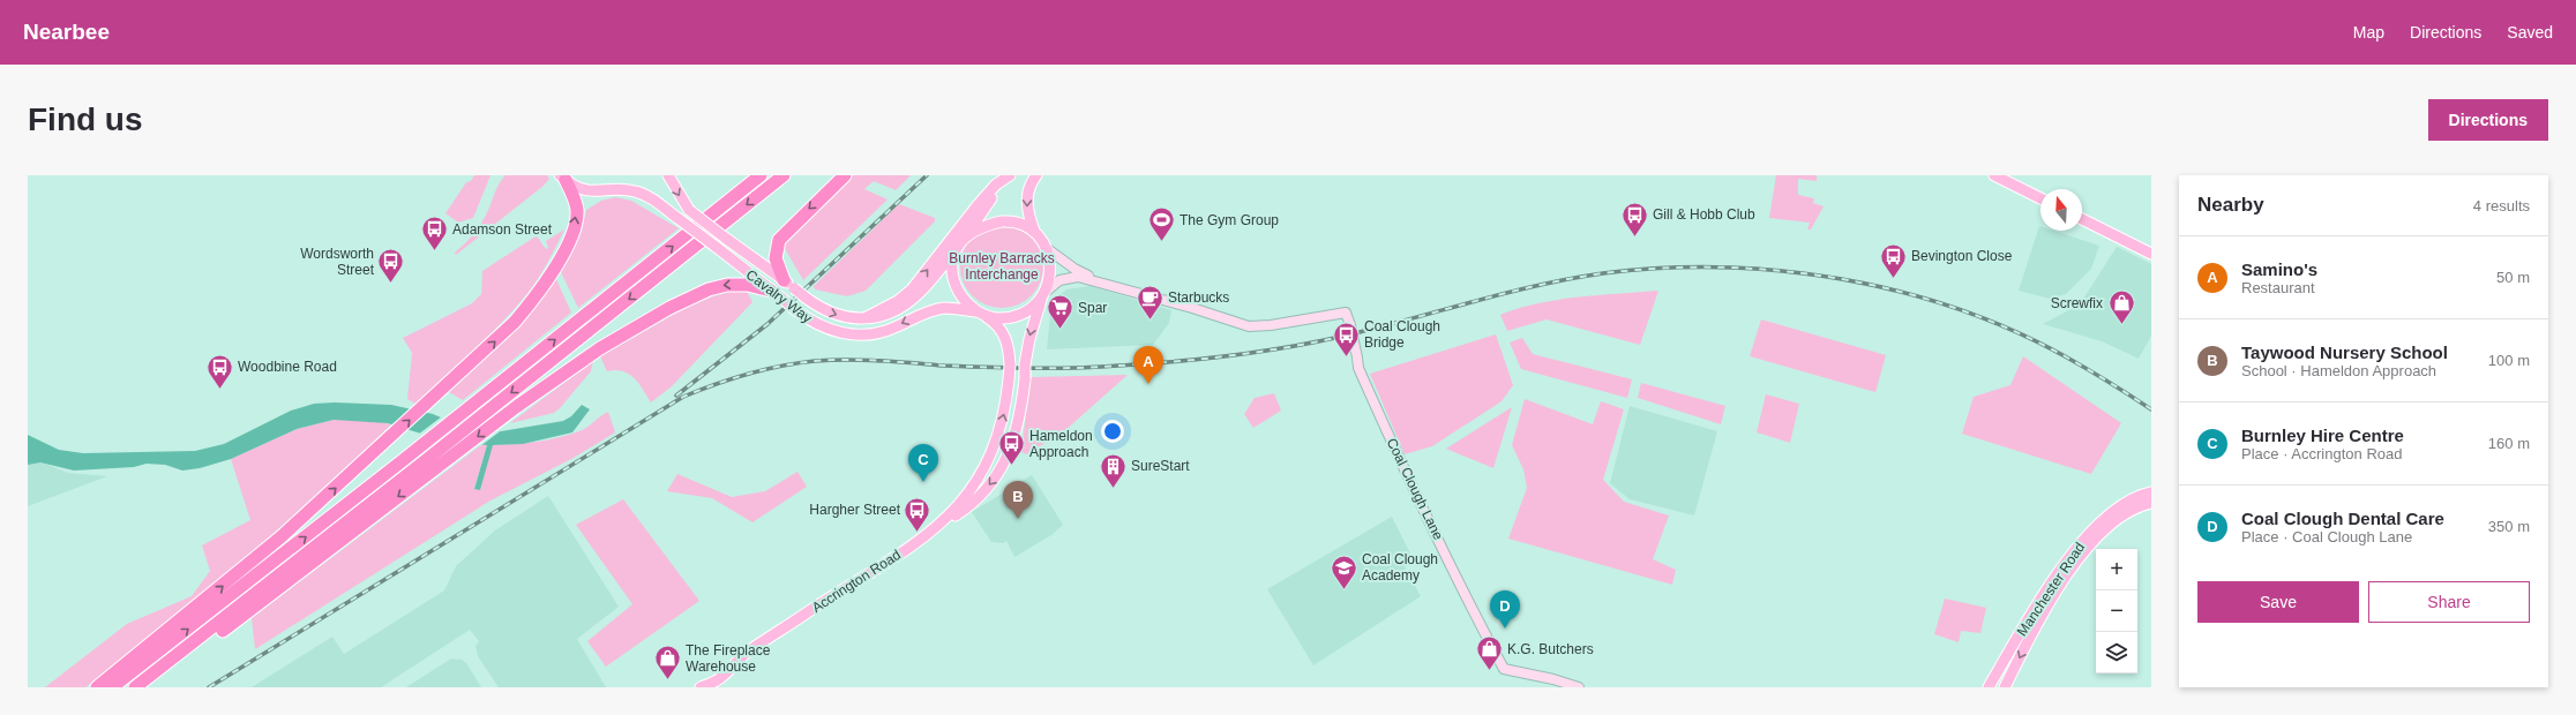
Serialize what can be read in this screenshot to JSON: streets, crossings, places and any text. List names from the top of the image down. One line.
{"streets":{"main road":["Cavalry Way","Coal Clough Lane","Accrington Road","Manchester Road"]},"crossings":[["Cavalry Way","Accrington Road"]],"parks":["Burnley Barracks Interchange"],"places":{"bus stop":["Gill & Hobb Club","Adamson Street","Bevington Close","Wordsworth Street","Coal Clough Bridge","Woodbine Road","Hameldon Approach","Hargher Street"],"sports":["The Gym Group"],"cafe":["Starbucks"],"shop":["Screwfix","K.G. Butchers","The Fireplace Warehouse"],"supermarket":["Spar"],"building":["SureStart"],"school or university":["Coal Clough Academy"]},"north":"top","page":{"header":"Nearbee","nav":["Map","Directions","Saved"],"buttons":["Directions",["Save","Share"]],"title":"Find us","heading":["Nearby","4 results"],"list":[{"mark":"A","name":"Samino's","note":"Restaurant","value":"50 m"},{"mark":"B","name":"Taywood Nursery School","note":"School · Hameldon Approach","value":"100 m"},{"mark":"C","name":"Burnley Hire Centre","note":"Place · Accrington Road","value":"160 m"},{"mark":"D","name":"Coal Clough Dental Care","note":"Place · Coal Clough Lane","value":"350 m"}],"pins":["A","C","B","D"],"map_buttons":["+","−"]}}
